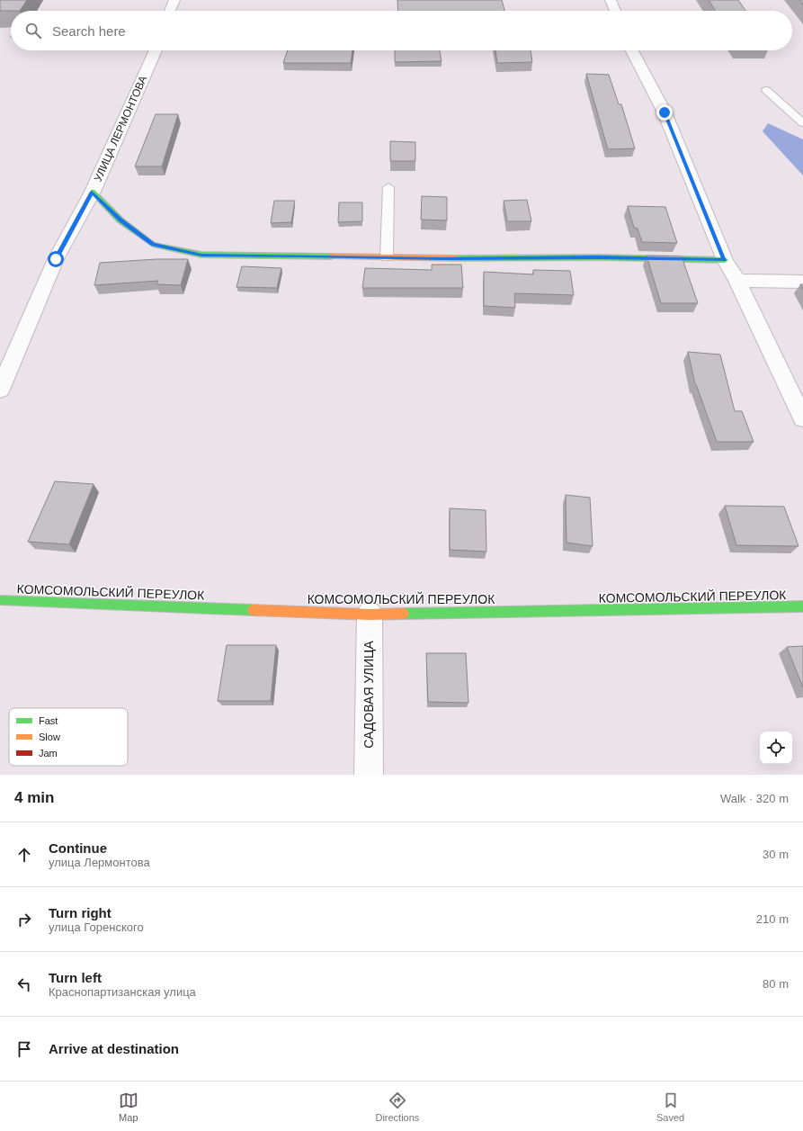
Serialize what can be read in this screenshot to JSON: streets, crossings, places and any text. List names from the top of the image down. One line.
{"streets":{"street":["УЛИЦА ЛЕРМОНТОВА","КОМСОМОЛЬСКИЙ ПЕРЕУЛОК","САДОВАЯ УЛИЦА"]},"crossings":[["КОМСОМОЛЬСКИЙ ПЕРЕУЛОК","САДОВАЯ УЛИЦА"]],"legend":["Fast","Slow","Jam"],"page":{"search":"Search here","heading":["4 min","Walk · 320 m"],"list":[["Continue","улица Лермонтова","30 m"],["Turn right","улица Горенского","210 m"],["Turn left","Краснопартизанская улица","80 m"],"Arrive at destination"],"nav":["Map","Directions","Saved"]}}
